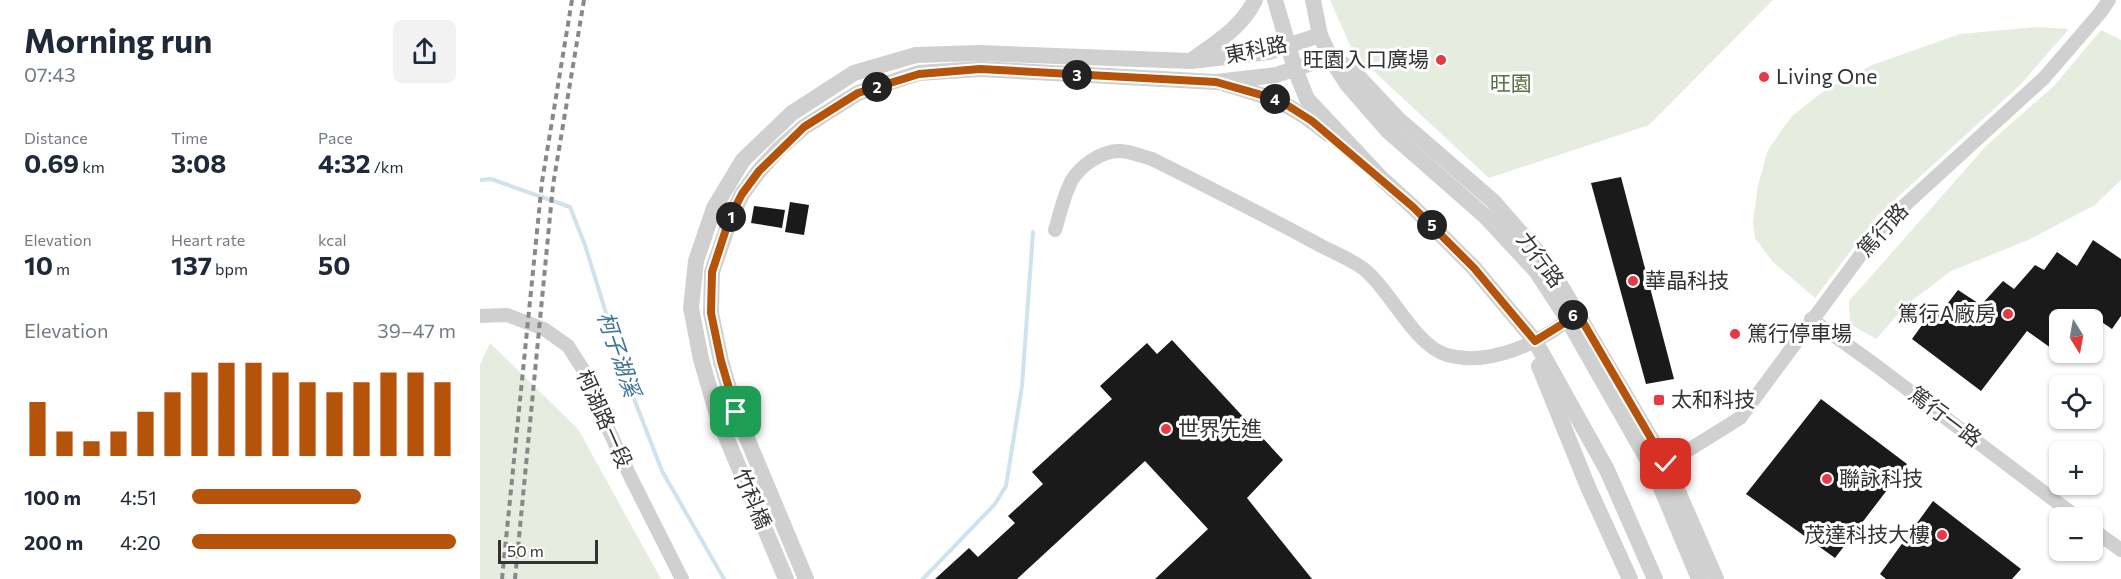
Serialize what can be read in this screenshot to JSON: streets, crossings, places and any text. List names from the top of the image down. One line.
{"streets":{"street":["東科路","篤行路","力行路","篤行一路","柯湖路一段","竹科橋"]},"crossings":[["東科路","力行路"],["東科路","竹科橋"],["篤行路","力行路"],["篤行路","篤行一路"]],"water":["柯子湖溪"],"parks":["旺園"],"places":{"other":["旺園入口廣場","Living One","華晶科技","篤行A廠房","篤行停車場","世界先進","聯詠科技","茂達科技大樓"],"transit":["太和科技"]},"scale_bar":"50 m","north":"bottom","page":{"heading":["Morning run","07:43"],"pins":["3","2","4","1","5","6"],"stats":[["Distance","0.69 km"],["Time","3:08"],["Pace","4:32 /km"],["Elevation","10 m"],["Heart rate","137 bpm"],["kcal","50"]],"chart":["Elevation","39–47 m"],"map_buttons":["+","−"],"list":[{"name":"100 m","note":"4:51"},{"name":"200 m","note":"4:20"}],"scale":"50 m"}}
